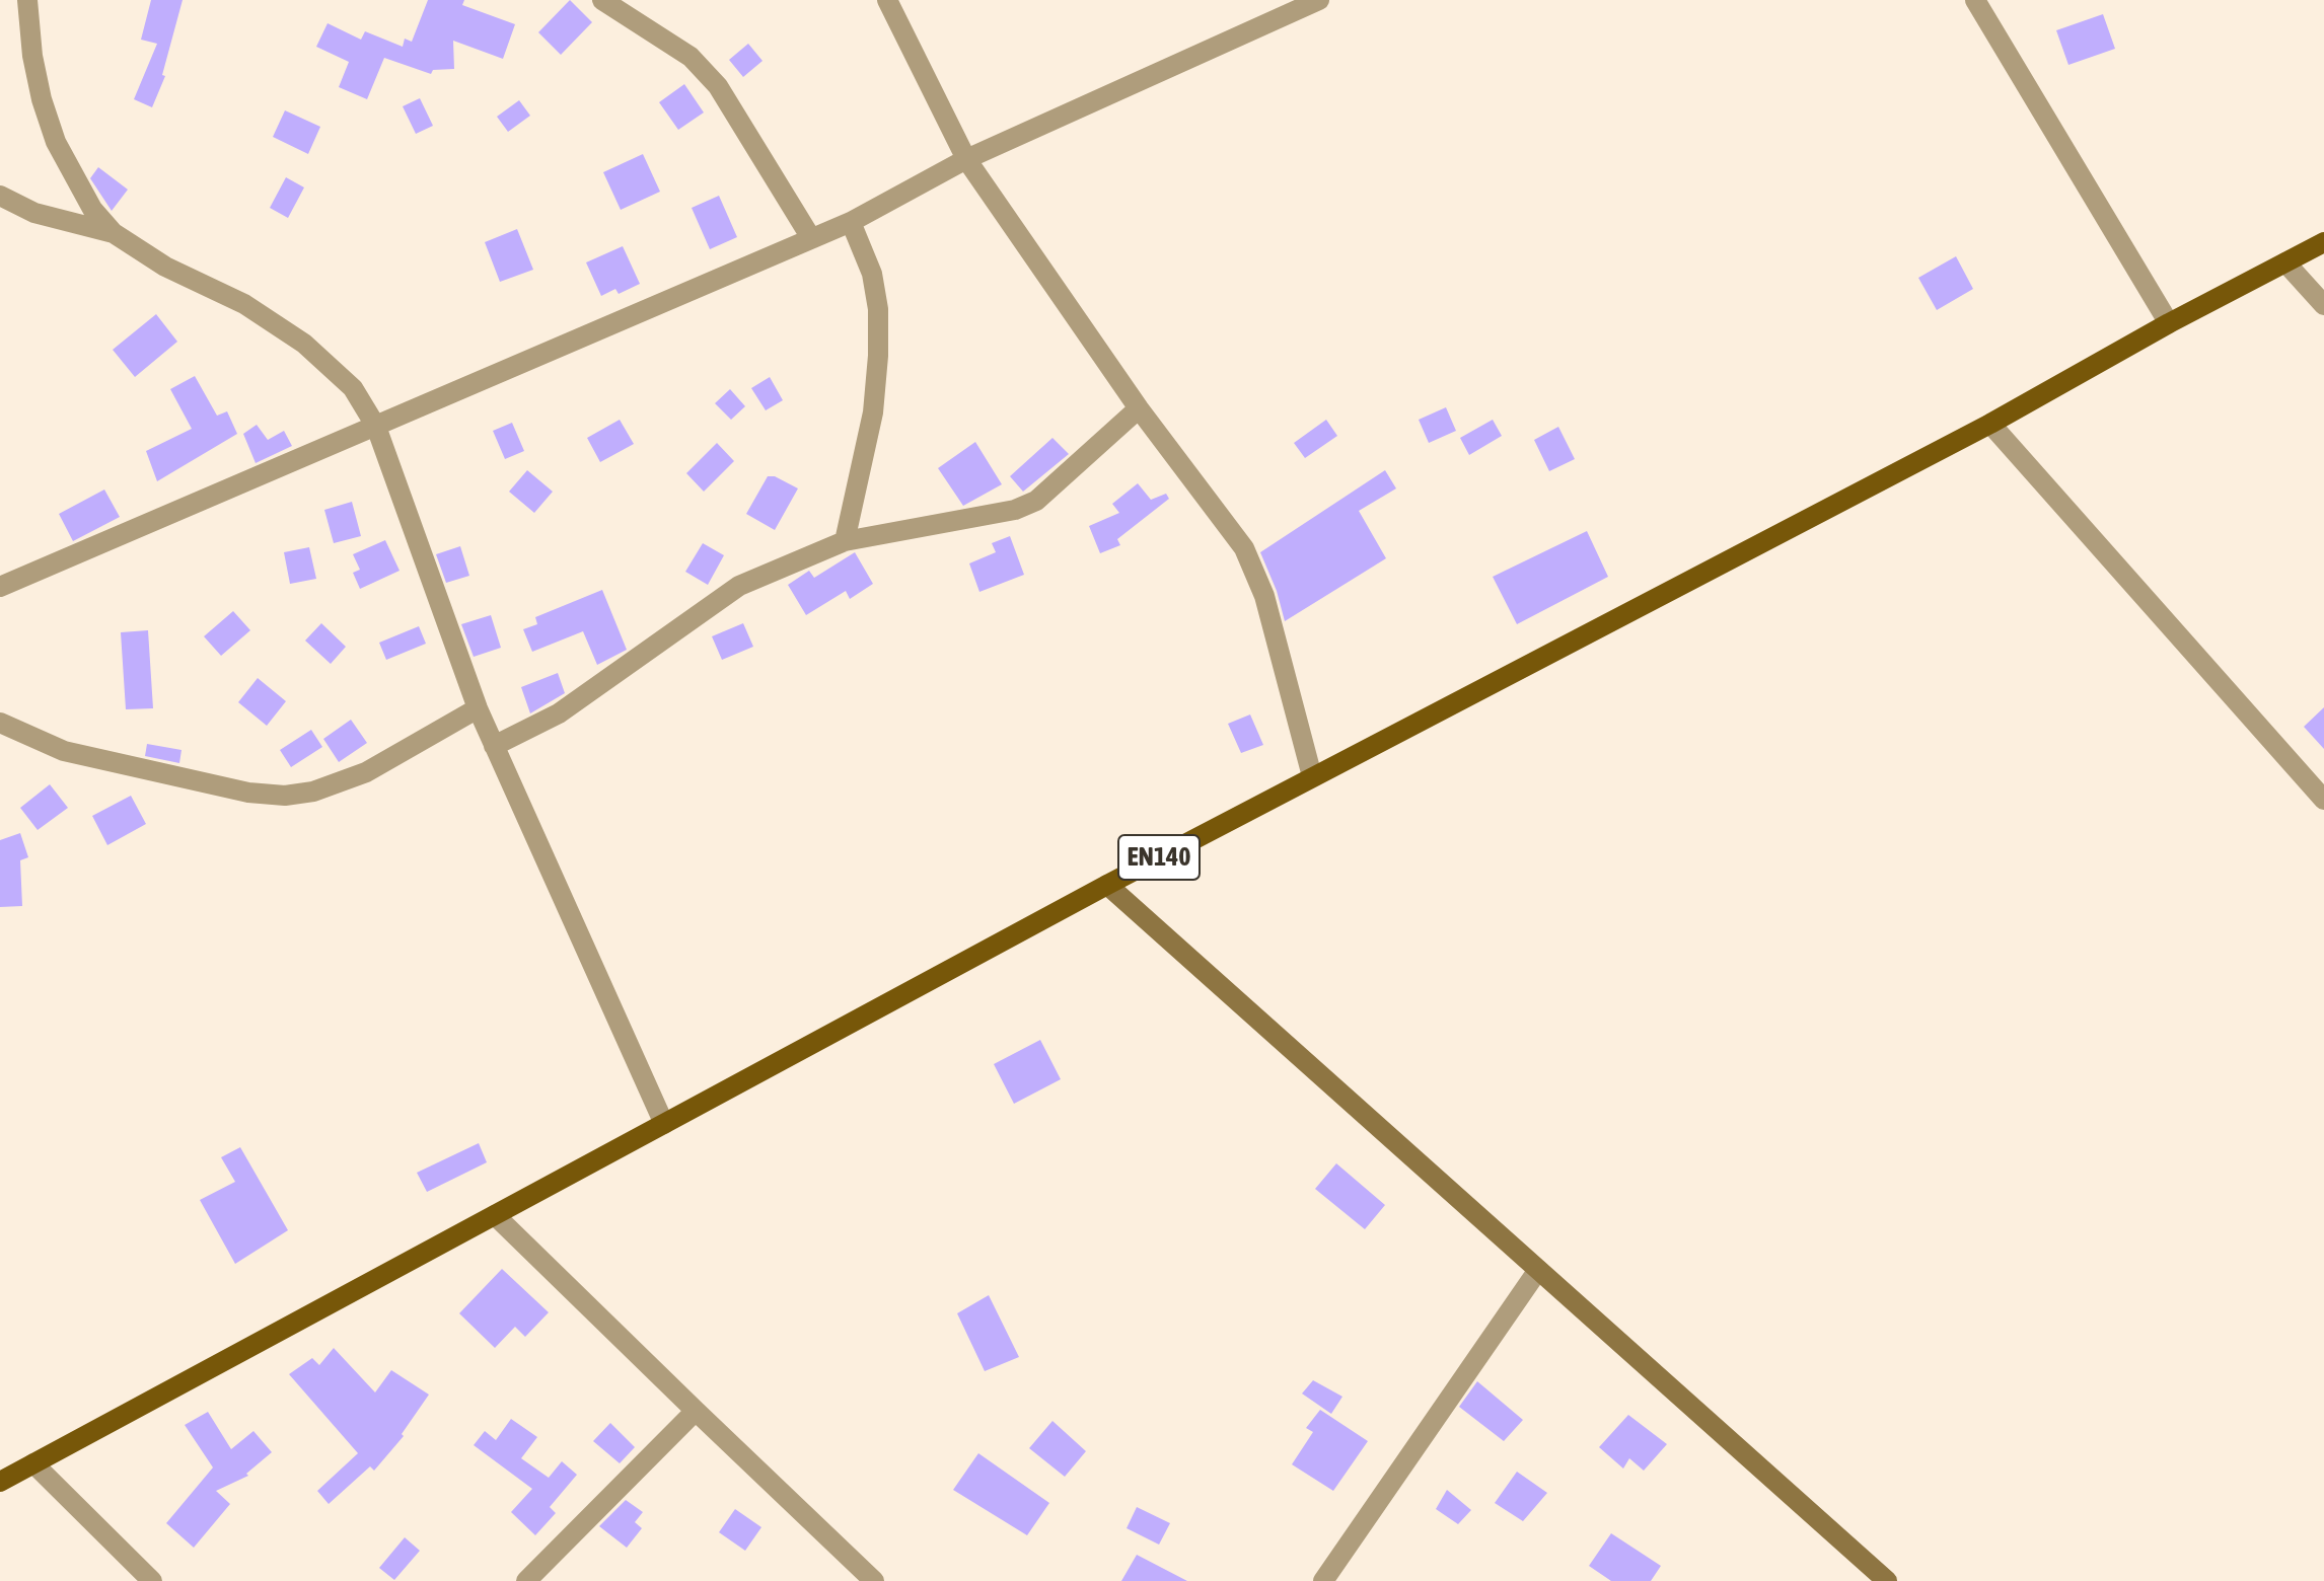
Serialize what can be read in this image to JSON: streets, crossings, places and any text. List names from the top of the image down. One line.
{"streets":{"main road":["EN140"]}}
